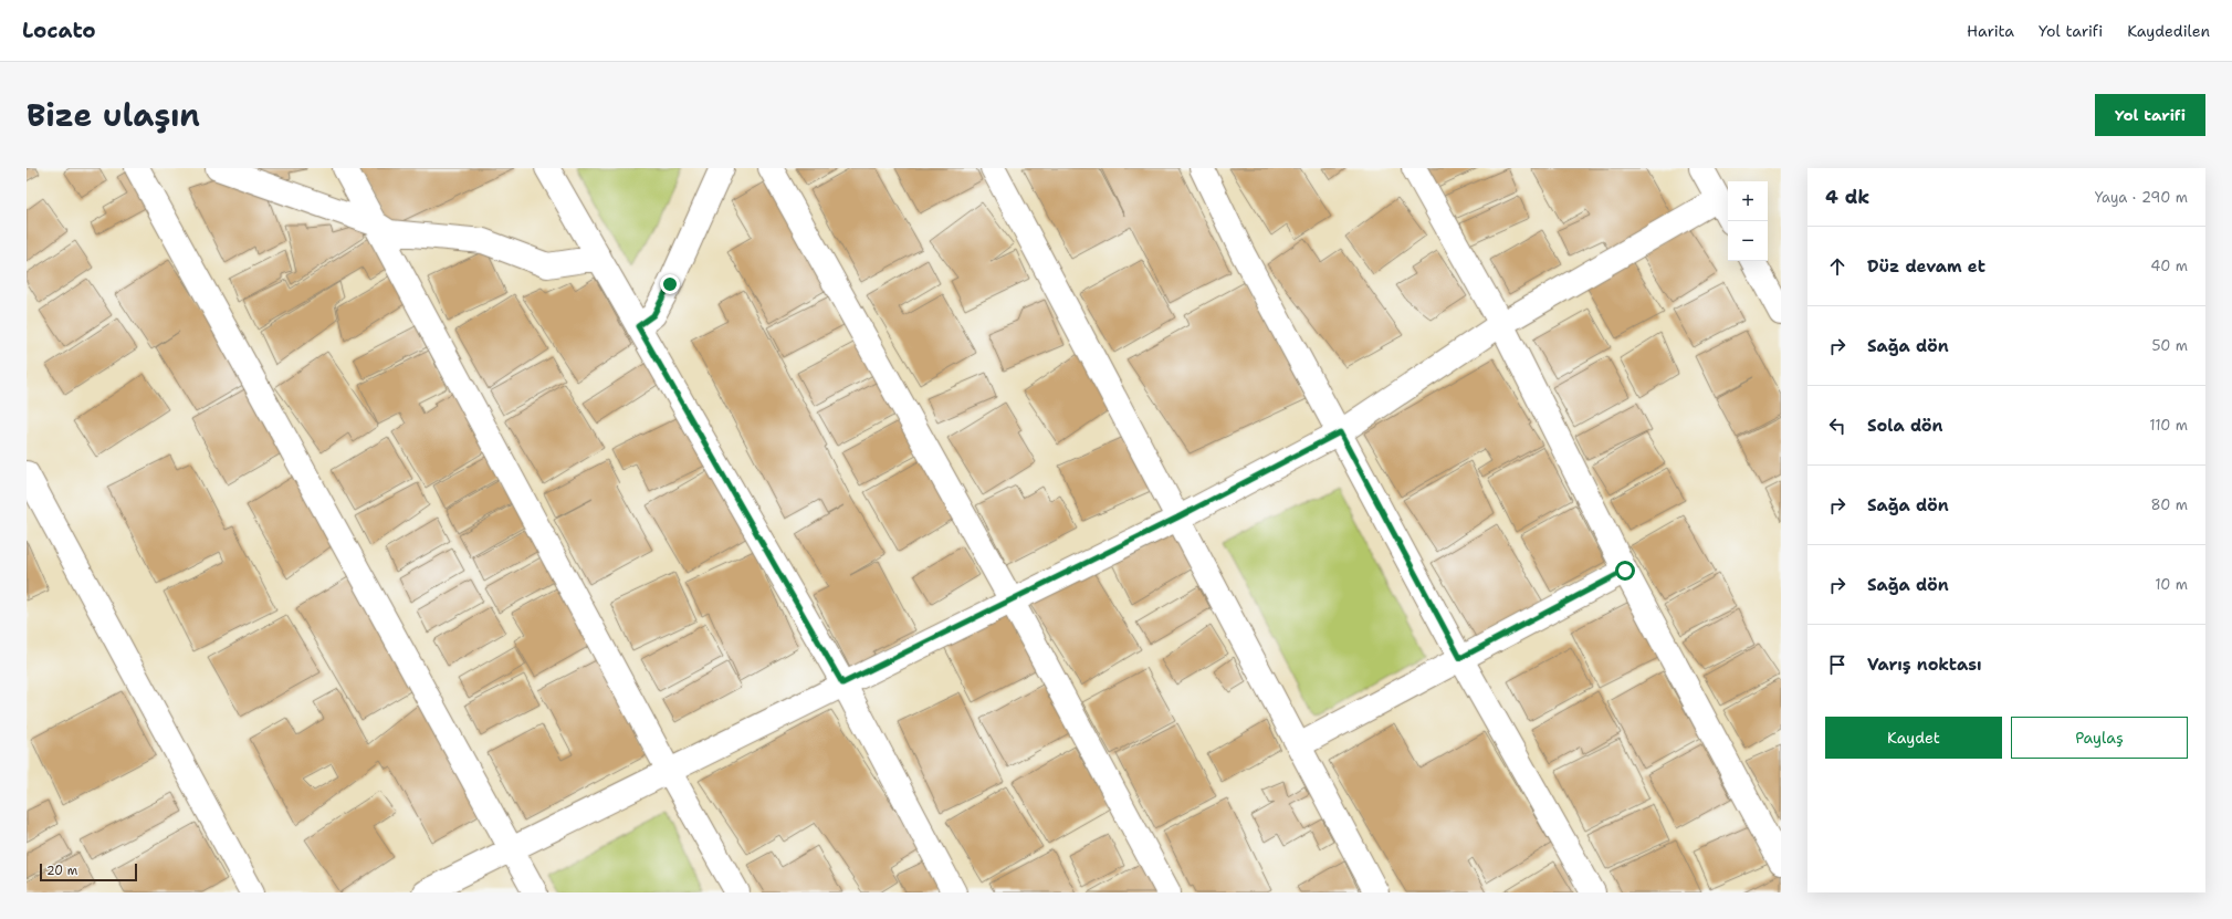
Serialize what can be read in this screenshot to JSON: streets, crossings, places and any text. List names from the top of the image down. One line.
{"scale_bar":"20 m","page":{"header":"Locato","nav":["Harita","Yol tarifi","Kaydedilen"],"title":"Bize ulaşın","buttons":["Yol tarifi",["Kaydet","Paylaş"]],"heading":["4 dk","Yaya · 290 m"],"map_buttons":["+","−"],"list":[["Düz devam et","40 m"],["Sağa dön","50 m"],["Sola dön","110 m"],["Sağa dön","80 m"],["Sağa dön","10 m"],"Varış noktası"],"scale":"20 m"}}
